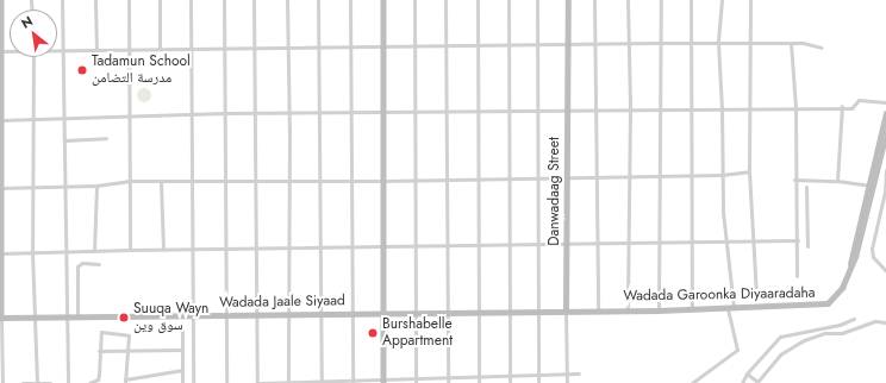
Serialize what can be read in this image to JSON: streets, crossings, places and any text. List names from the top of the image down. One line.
{"streets":{"main road":["Danwadaag Street","Wadada Garoonka Diyaaradaha","Wadada Jaale Siyaad"]},"crossings":[["Danwadaag Street","Wadada Garoonka Diyaaradaha"],["Danwadaag Street","Wadada Jaale Siyaad"],["Wadada Garoonka Diyaaradaha","Wadada Jaale Siyaad"]],"places":["Tadamun School مدرسة التضامن","Suuqa Wayn سوق وين","Burshabelle Appartment"],"north":"top left"}
